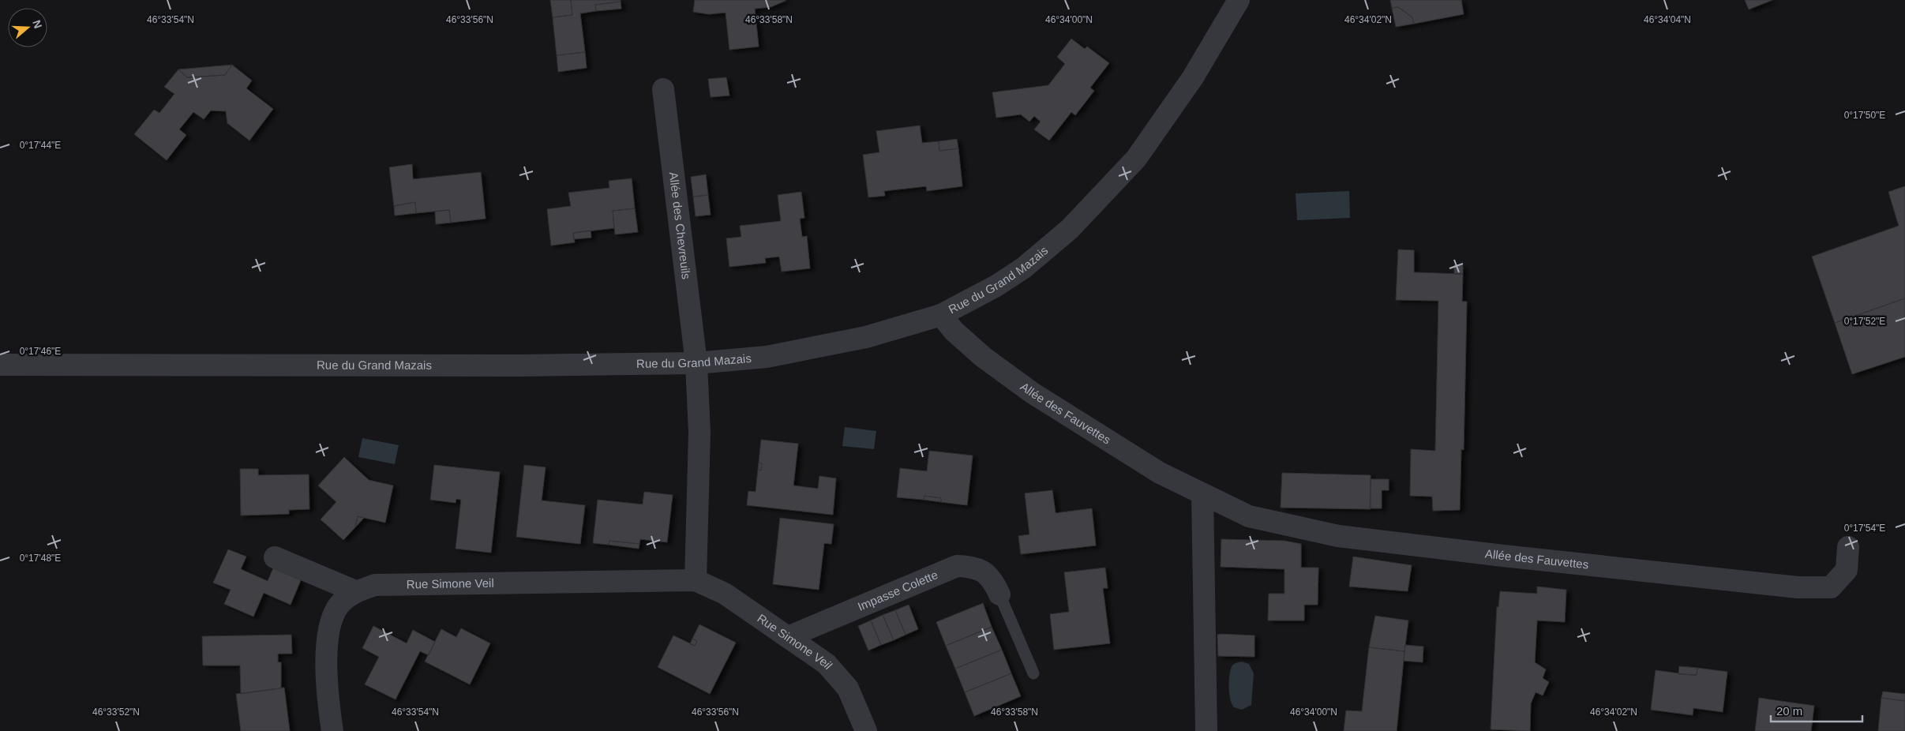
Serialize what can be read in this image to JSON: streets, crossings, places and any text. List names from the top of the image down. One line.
{"streets":{"street":["Allée des Chevreuils","Rue du Grand Mazais","Allée des Fauvettes","Rue Simone Veil","Impasse Colette"]},"crossings":[["Allée des Chevreuils","Rue du Grand Mazais"],["Rue du Grand Mazais","Allée des Fauvettes"],["Rue Simone Veil","Impasse Colette"]],"scale_bar":"20 m","north":"right","coordinates":["46°33'54\"N","46°33'56\"N","46°33'58\"N","46°34'04\"N","46°34'00\"N","46°34'02\"N","0°17'50\"E","0°17'44\"E","0°17'52\"E","0°17'46\"E","0°17'54\"E","0°17'48\"E","46°33'52\"N"]}
